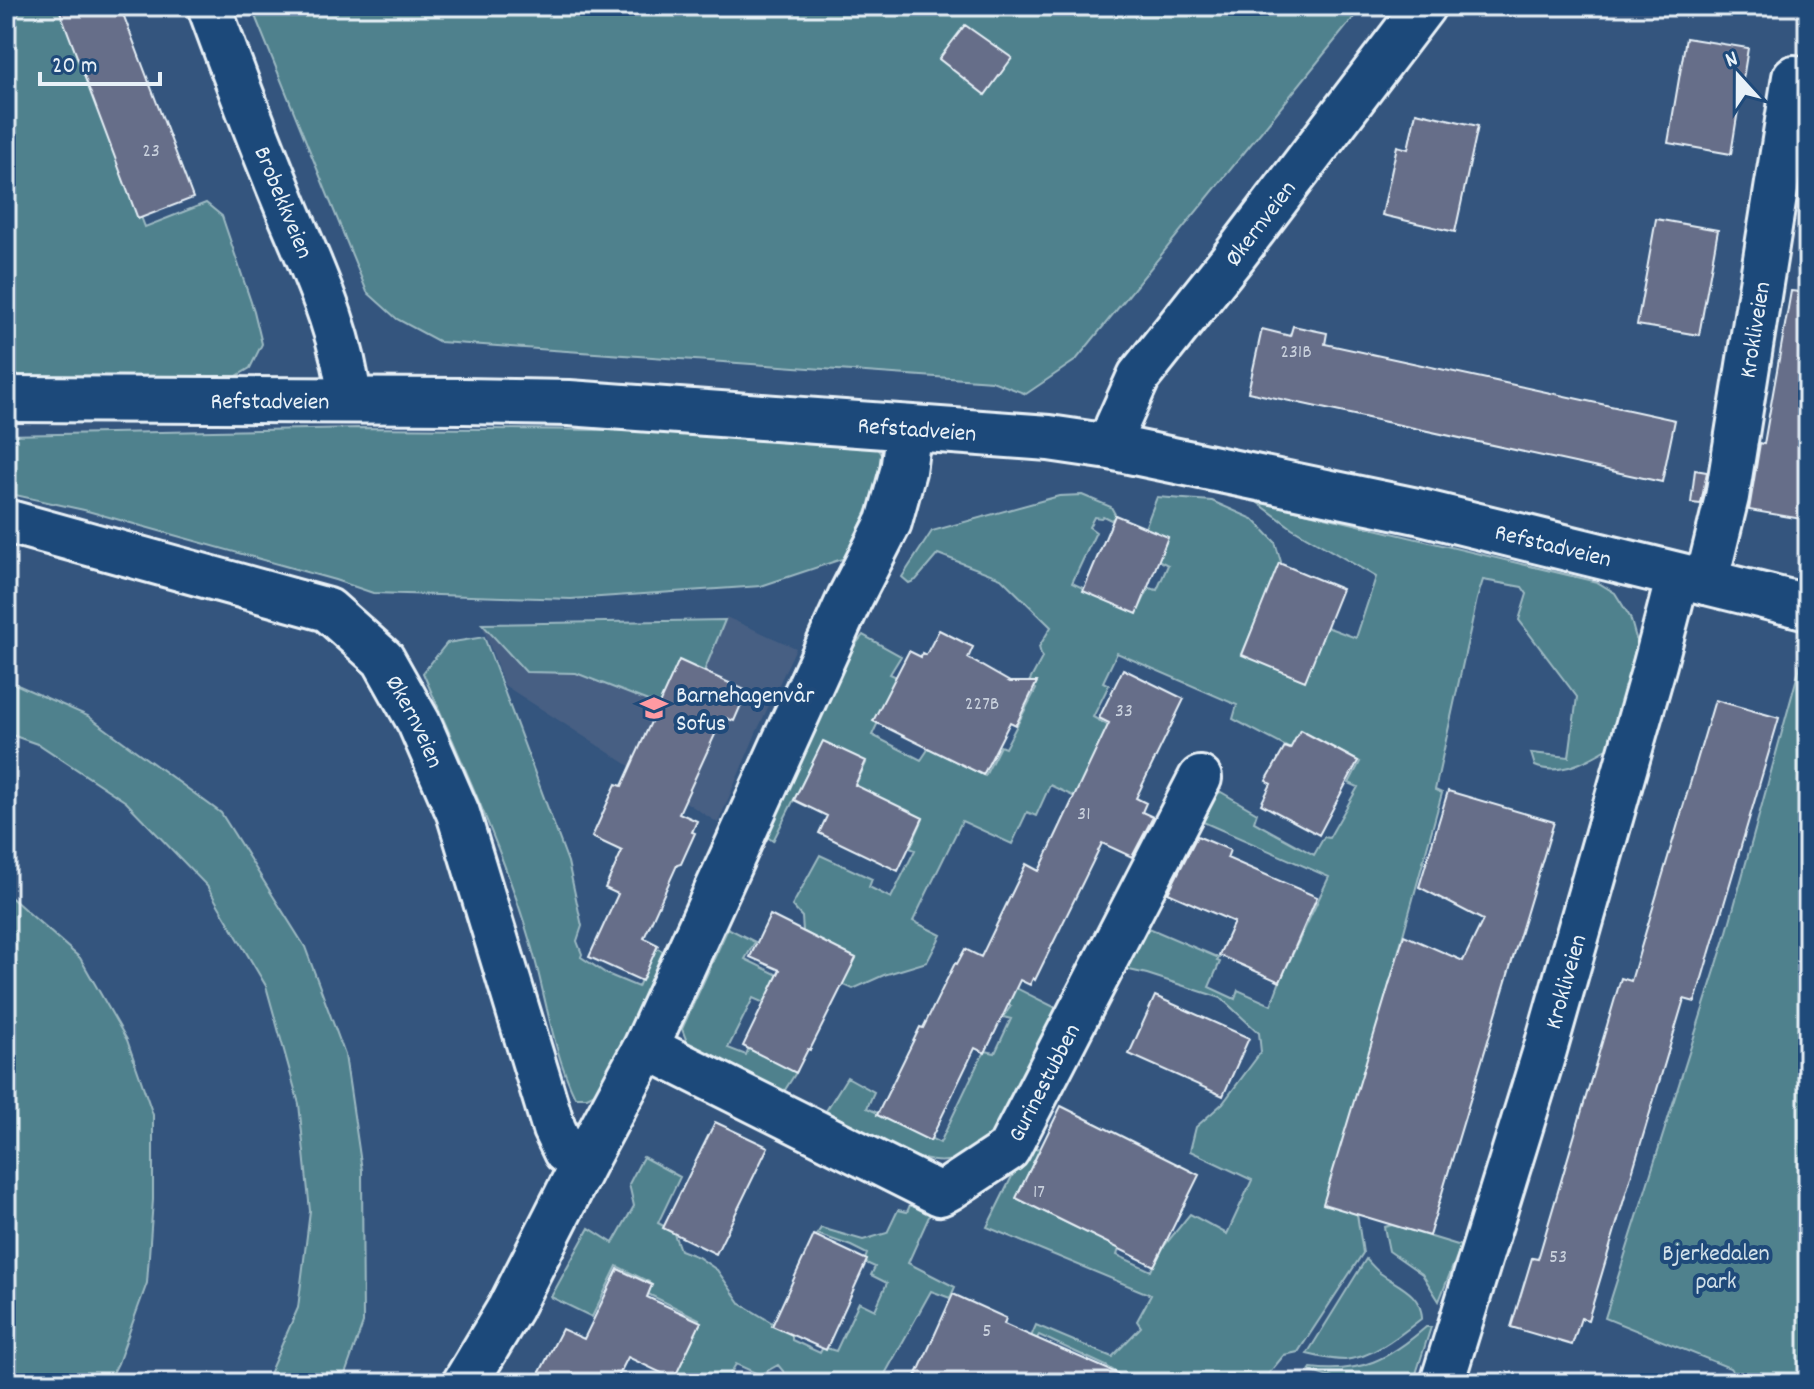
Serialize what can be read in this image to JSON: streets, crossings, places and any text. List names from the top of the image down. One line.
{"streets":{"street":["Brobekkveien","Økernveien","Krokliveien","Refstadveien","Gurinestubben"]},"crossings":[["Brobekkveien","Refstadveien"],["Økernveien","Refstadveien"],["Krokliveien","Refstadveien"]],"parks":["Bjerkedalen park"],"places":{"school or university":["Barnehagenvår Sofus"]},"house_numbers":["23","231B","227B","33","31","17","53","5"],"scale_bar":"20 m","north":"top"}
